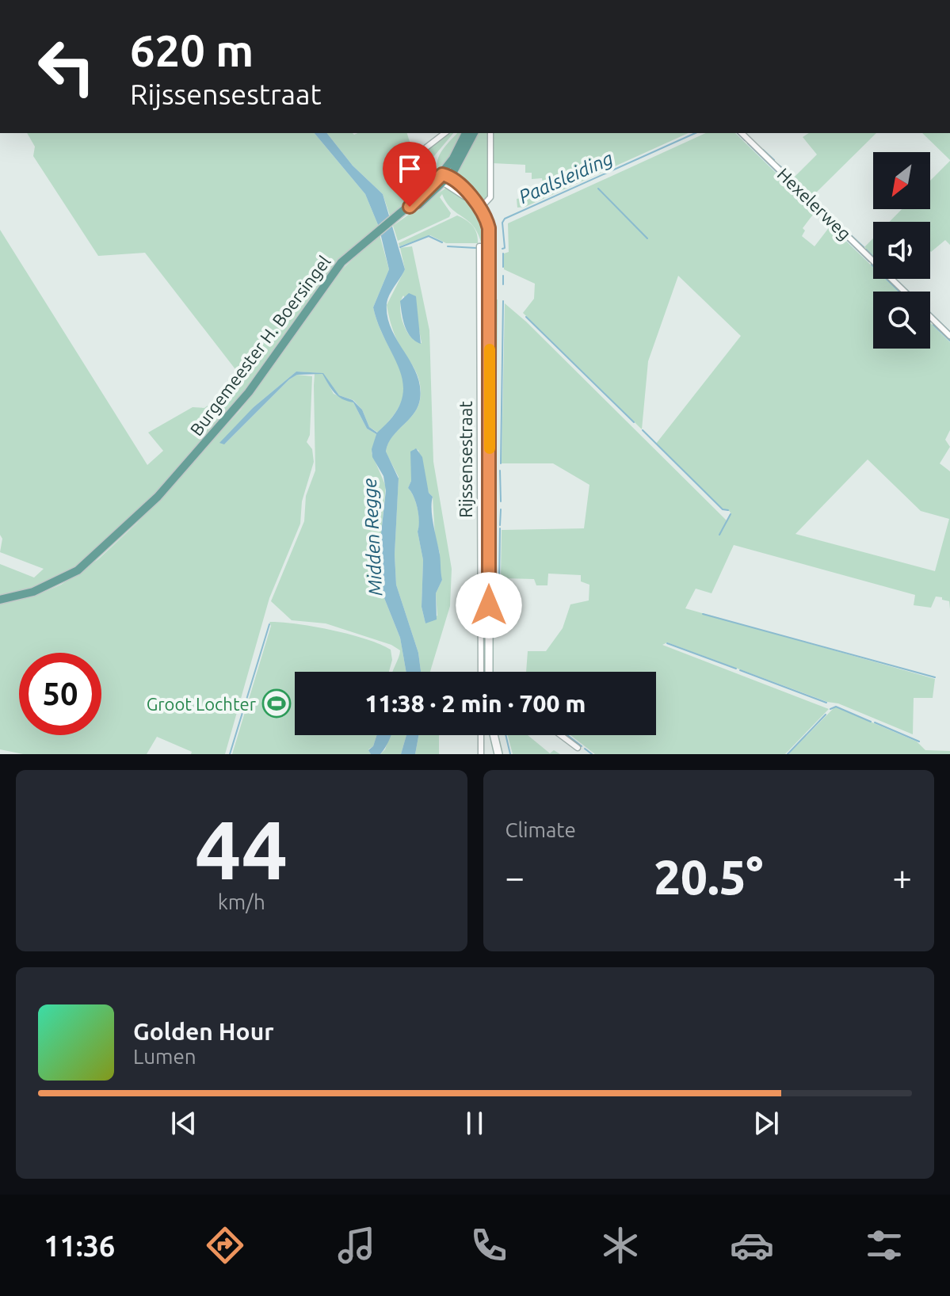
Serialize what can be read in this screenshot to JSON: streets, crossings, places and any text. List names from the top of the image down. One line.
{"streets":{"main road":["Burgemeester H. Boersingel","Rijssensestraat"],"street":["Hexelerweg"]},"crossings":[["Burgemeester H. Boersingel","Rijssensestraat"]],"water":["Paalsleiding","Midden Regge"],"places":{"sports":["Groot Lochter"]},"north":"bottom left","page":{"turn":["620 m","Rijssensestraat"],"limit":"50","trip":"11:38 · 2 min · 700 m","tile":[["44","km/h"],"Climate"],"heat":["−","20.5°","+"],"song":["Golden Hour","Lumen"],"tabs":"11:36"}}
